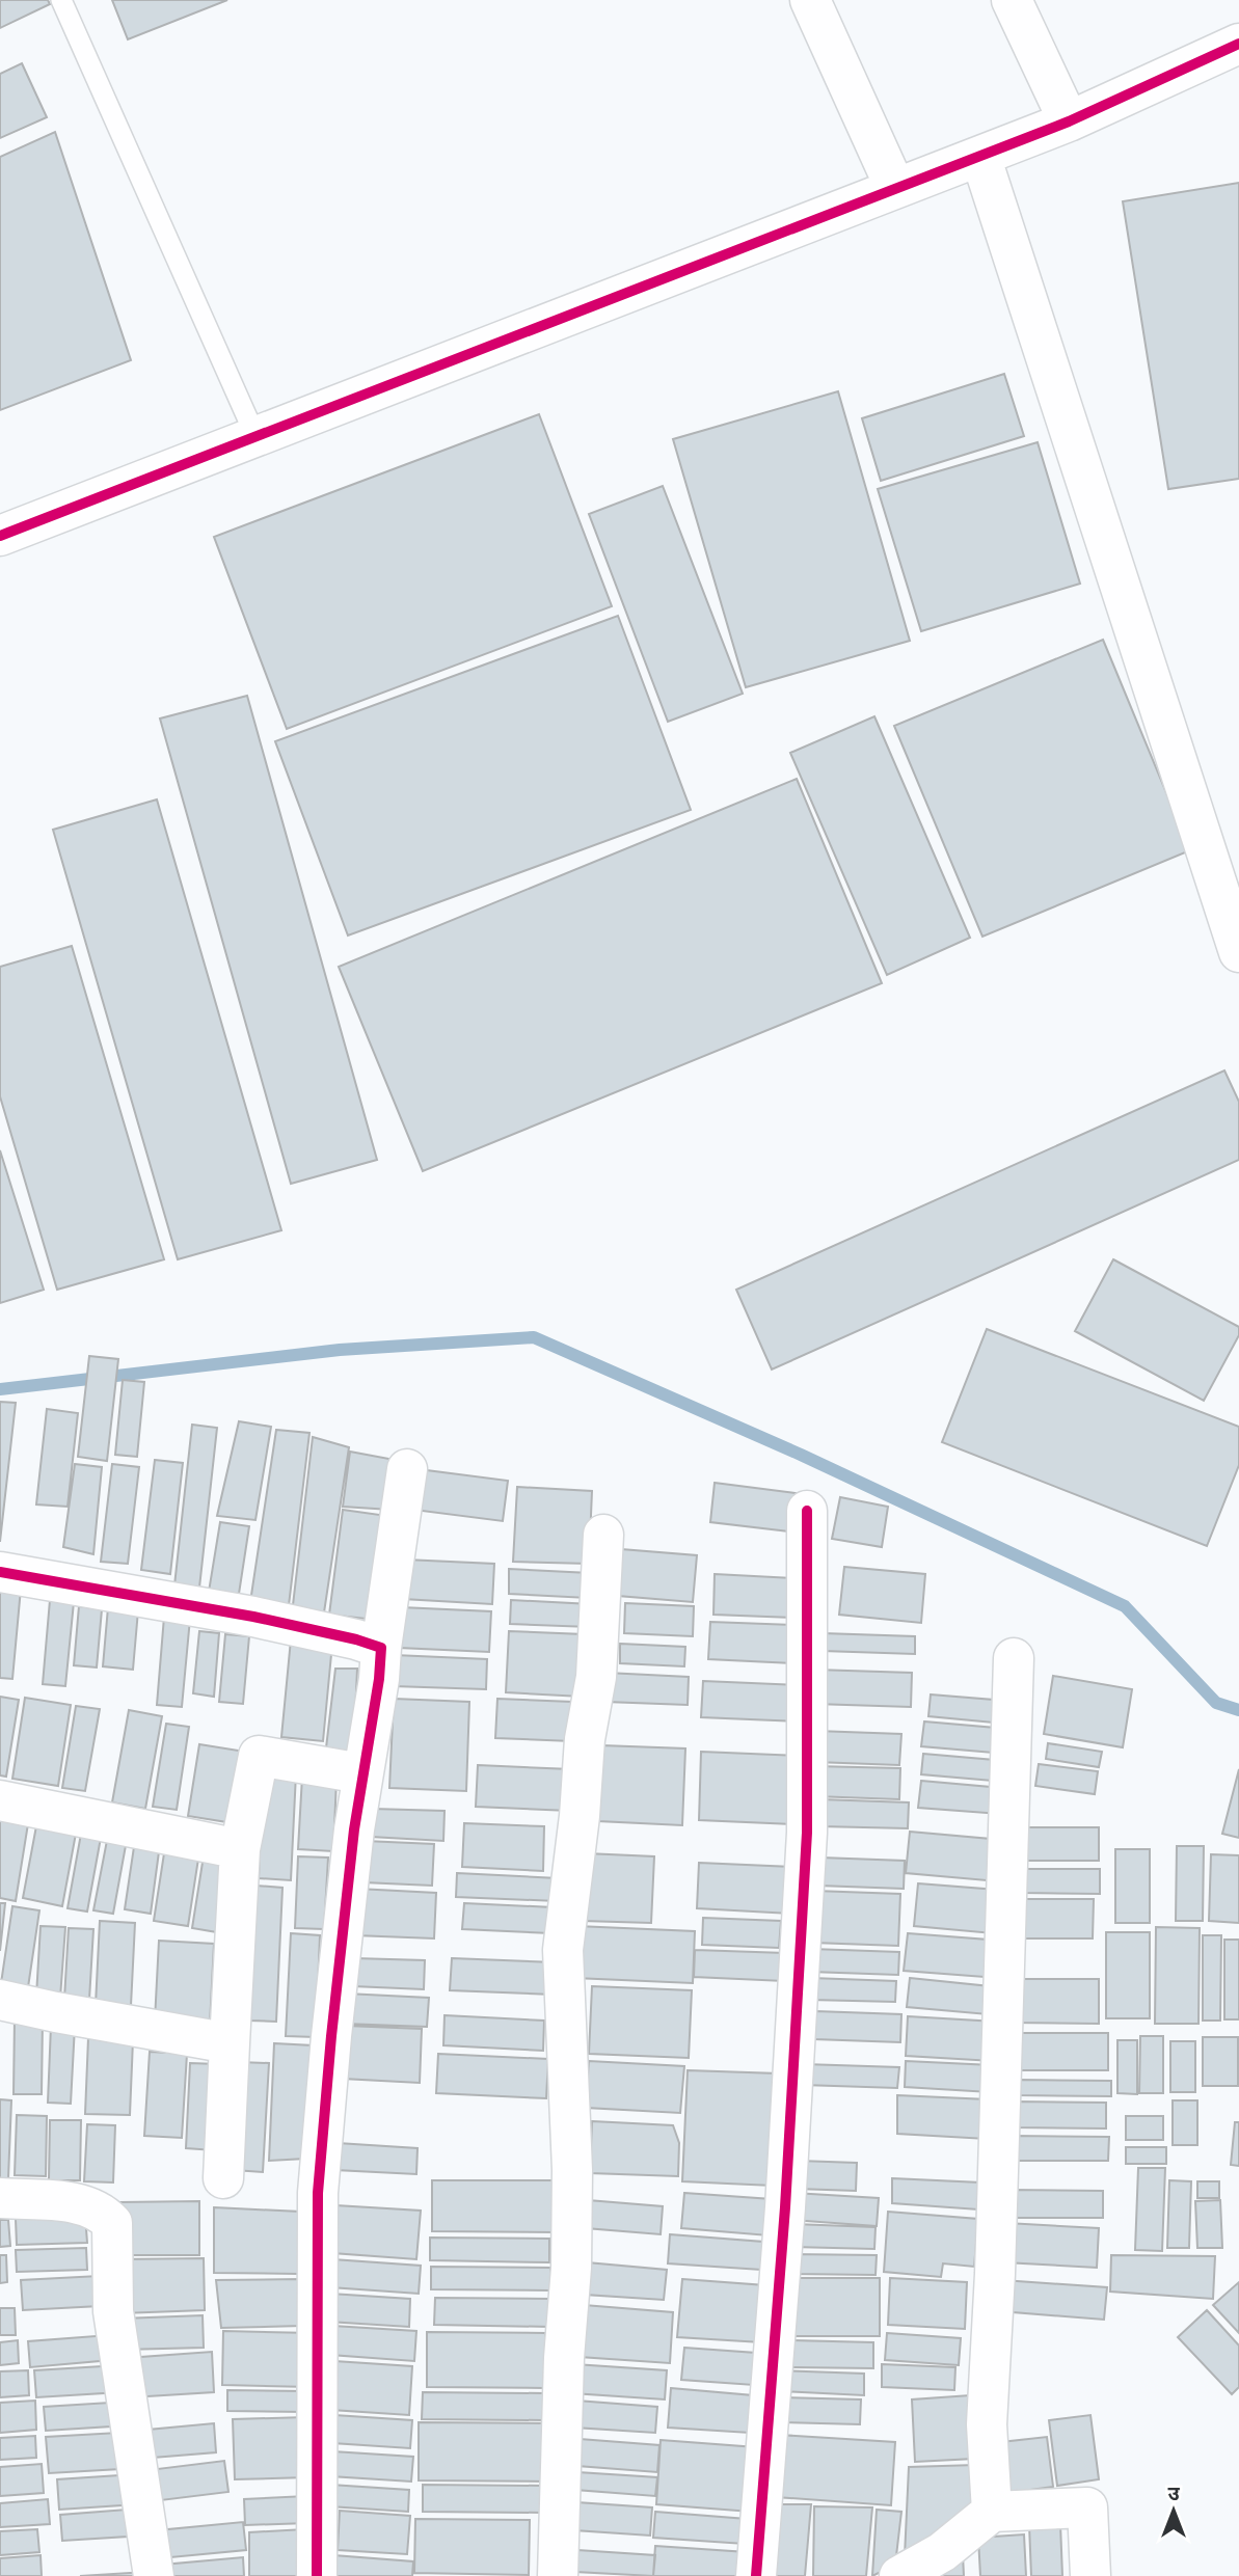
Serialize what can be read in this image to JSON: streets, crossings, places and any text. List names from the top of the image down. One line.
{"north":"top"}
